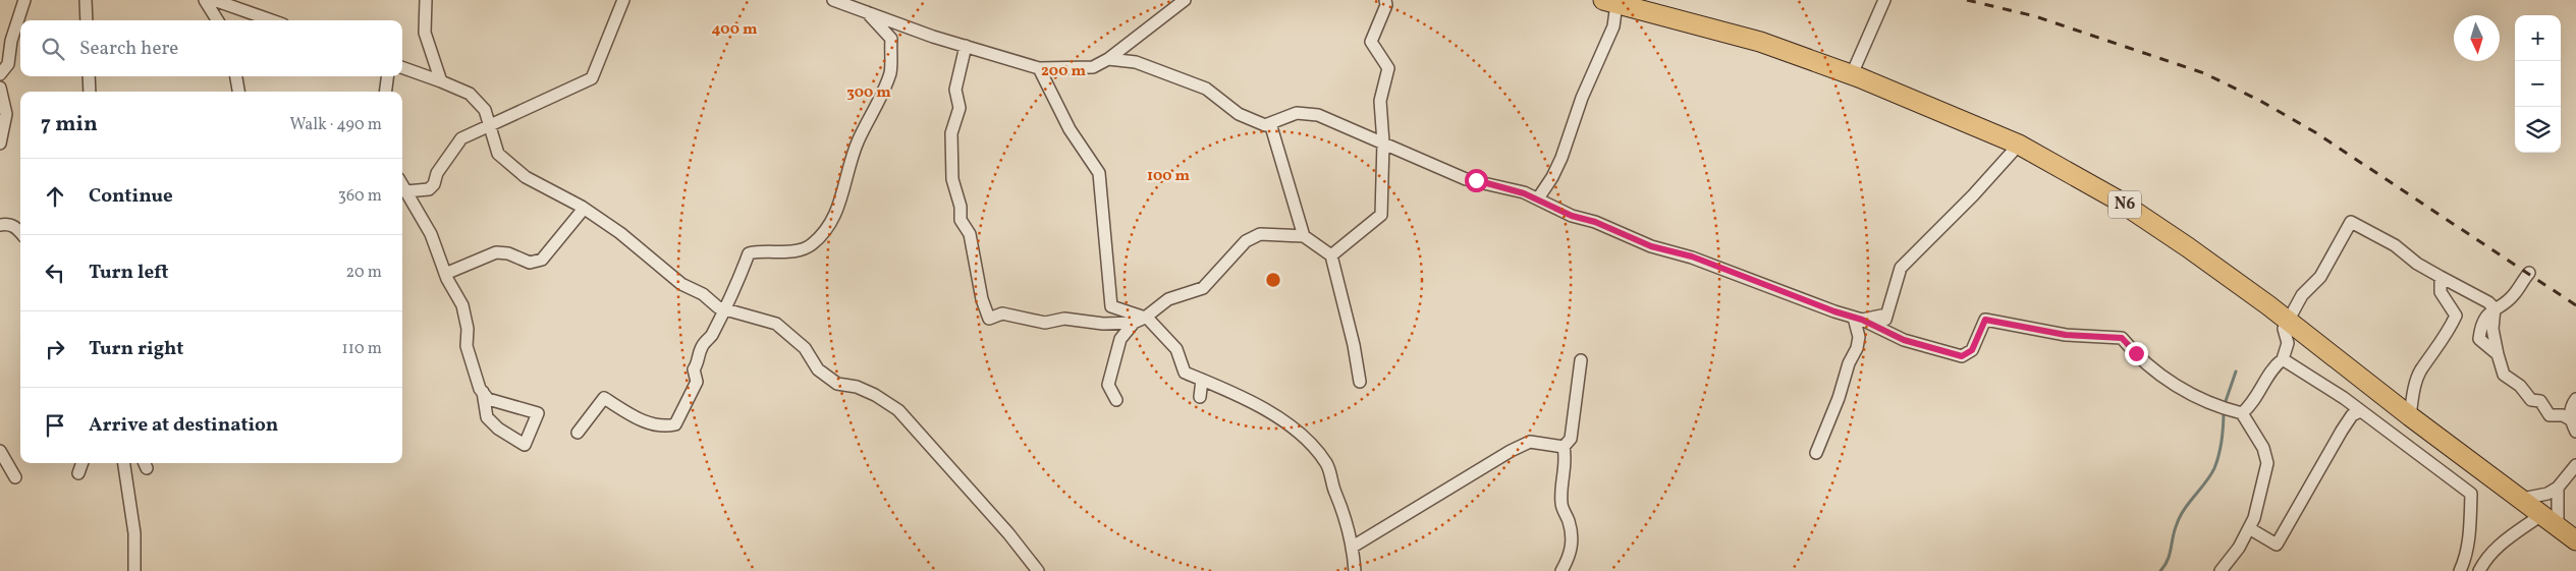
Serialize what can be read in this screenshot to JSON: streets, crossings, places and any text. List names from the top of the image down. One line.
{"streets":{"highway":["N6"]},"north":"bottom","page":{"map_buttons":["+","−"],"search":"Search here","heading":["7 min","Walk · 490 m"],"list":[["Continue","360 m"],["Turn left","20 m"],["Turn right","110 m"],"Arrive at destination"]},"rings":["400 m","200 m","300 m","100 m"]}
